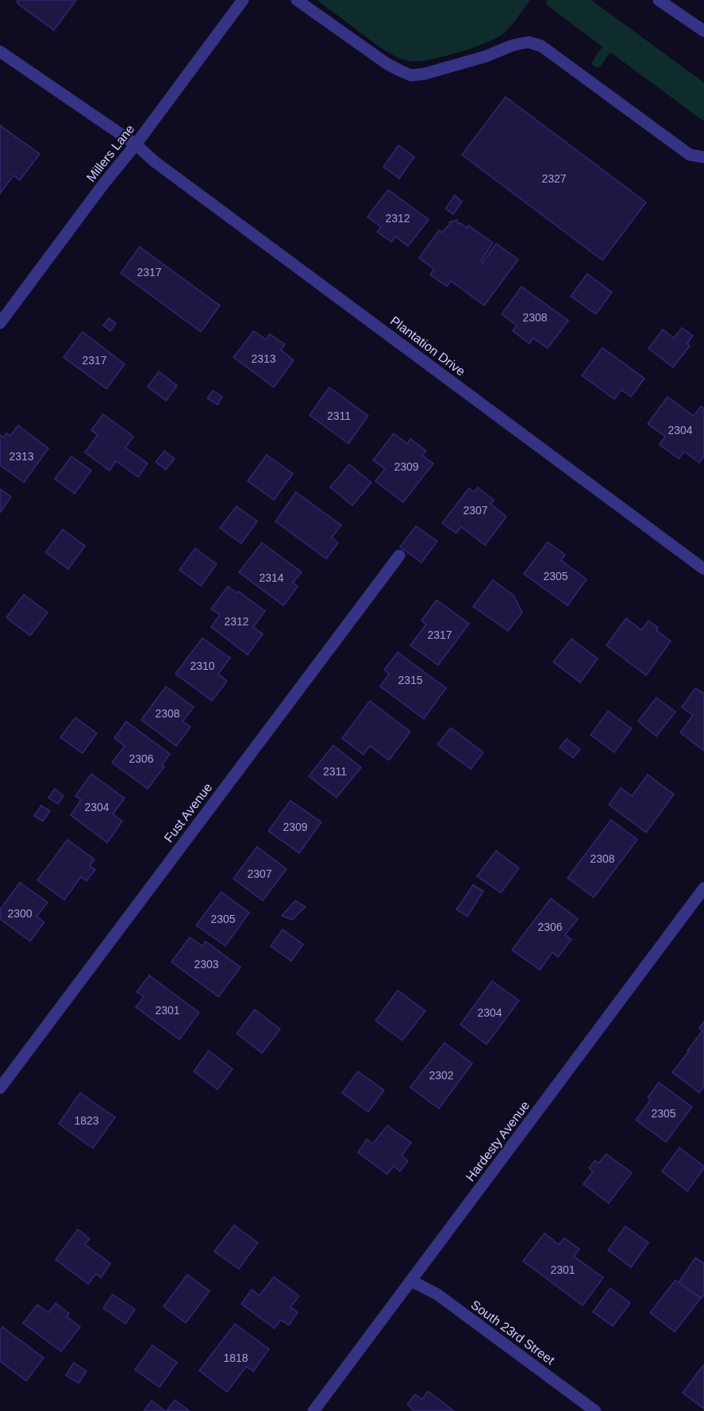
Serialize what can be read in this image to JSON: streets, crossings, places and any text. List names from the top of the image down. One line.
{"streets":{"street":["Millers Lane","Plantation Drive","Fust Avenue","Hardesty Avenue","South 23rd Street"]},"crossings":[["Millers Lane","Plantation Drive"],["Hardesty Avenue","South 23rd Street"]],"house_numbers":["2327","2312","2317","2308","2313","2317","2311","2304","2313","2309","2307","2305","2314","2312","2317","2310","2315","2308","2306","2311","2304","2309","2308","2307","2300","2305","2306","2303","2301","2304","2302","2305","1823","2301","1818"]}
